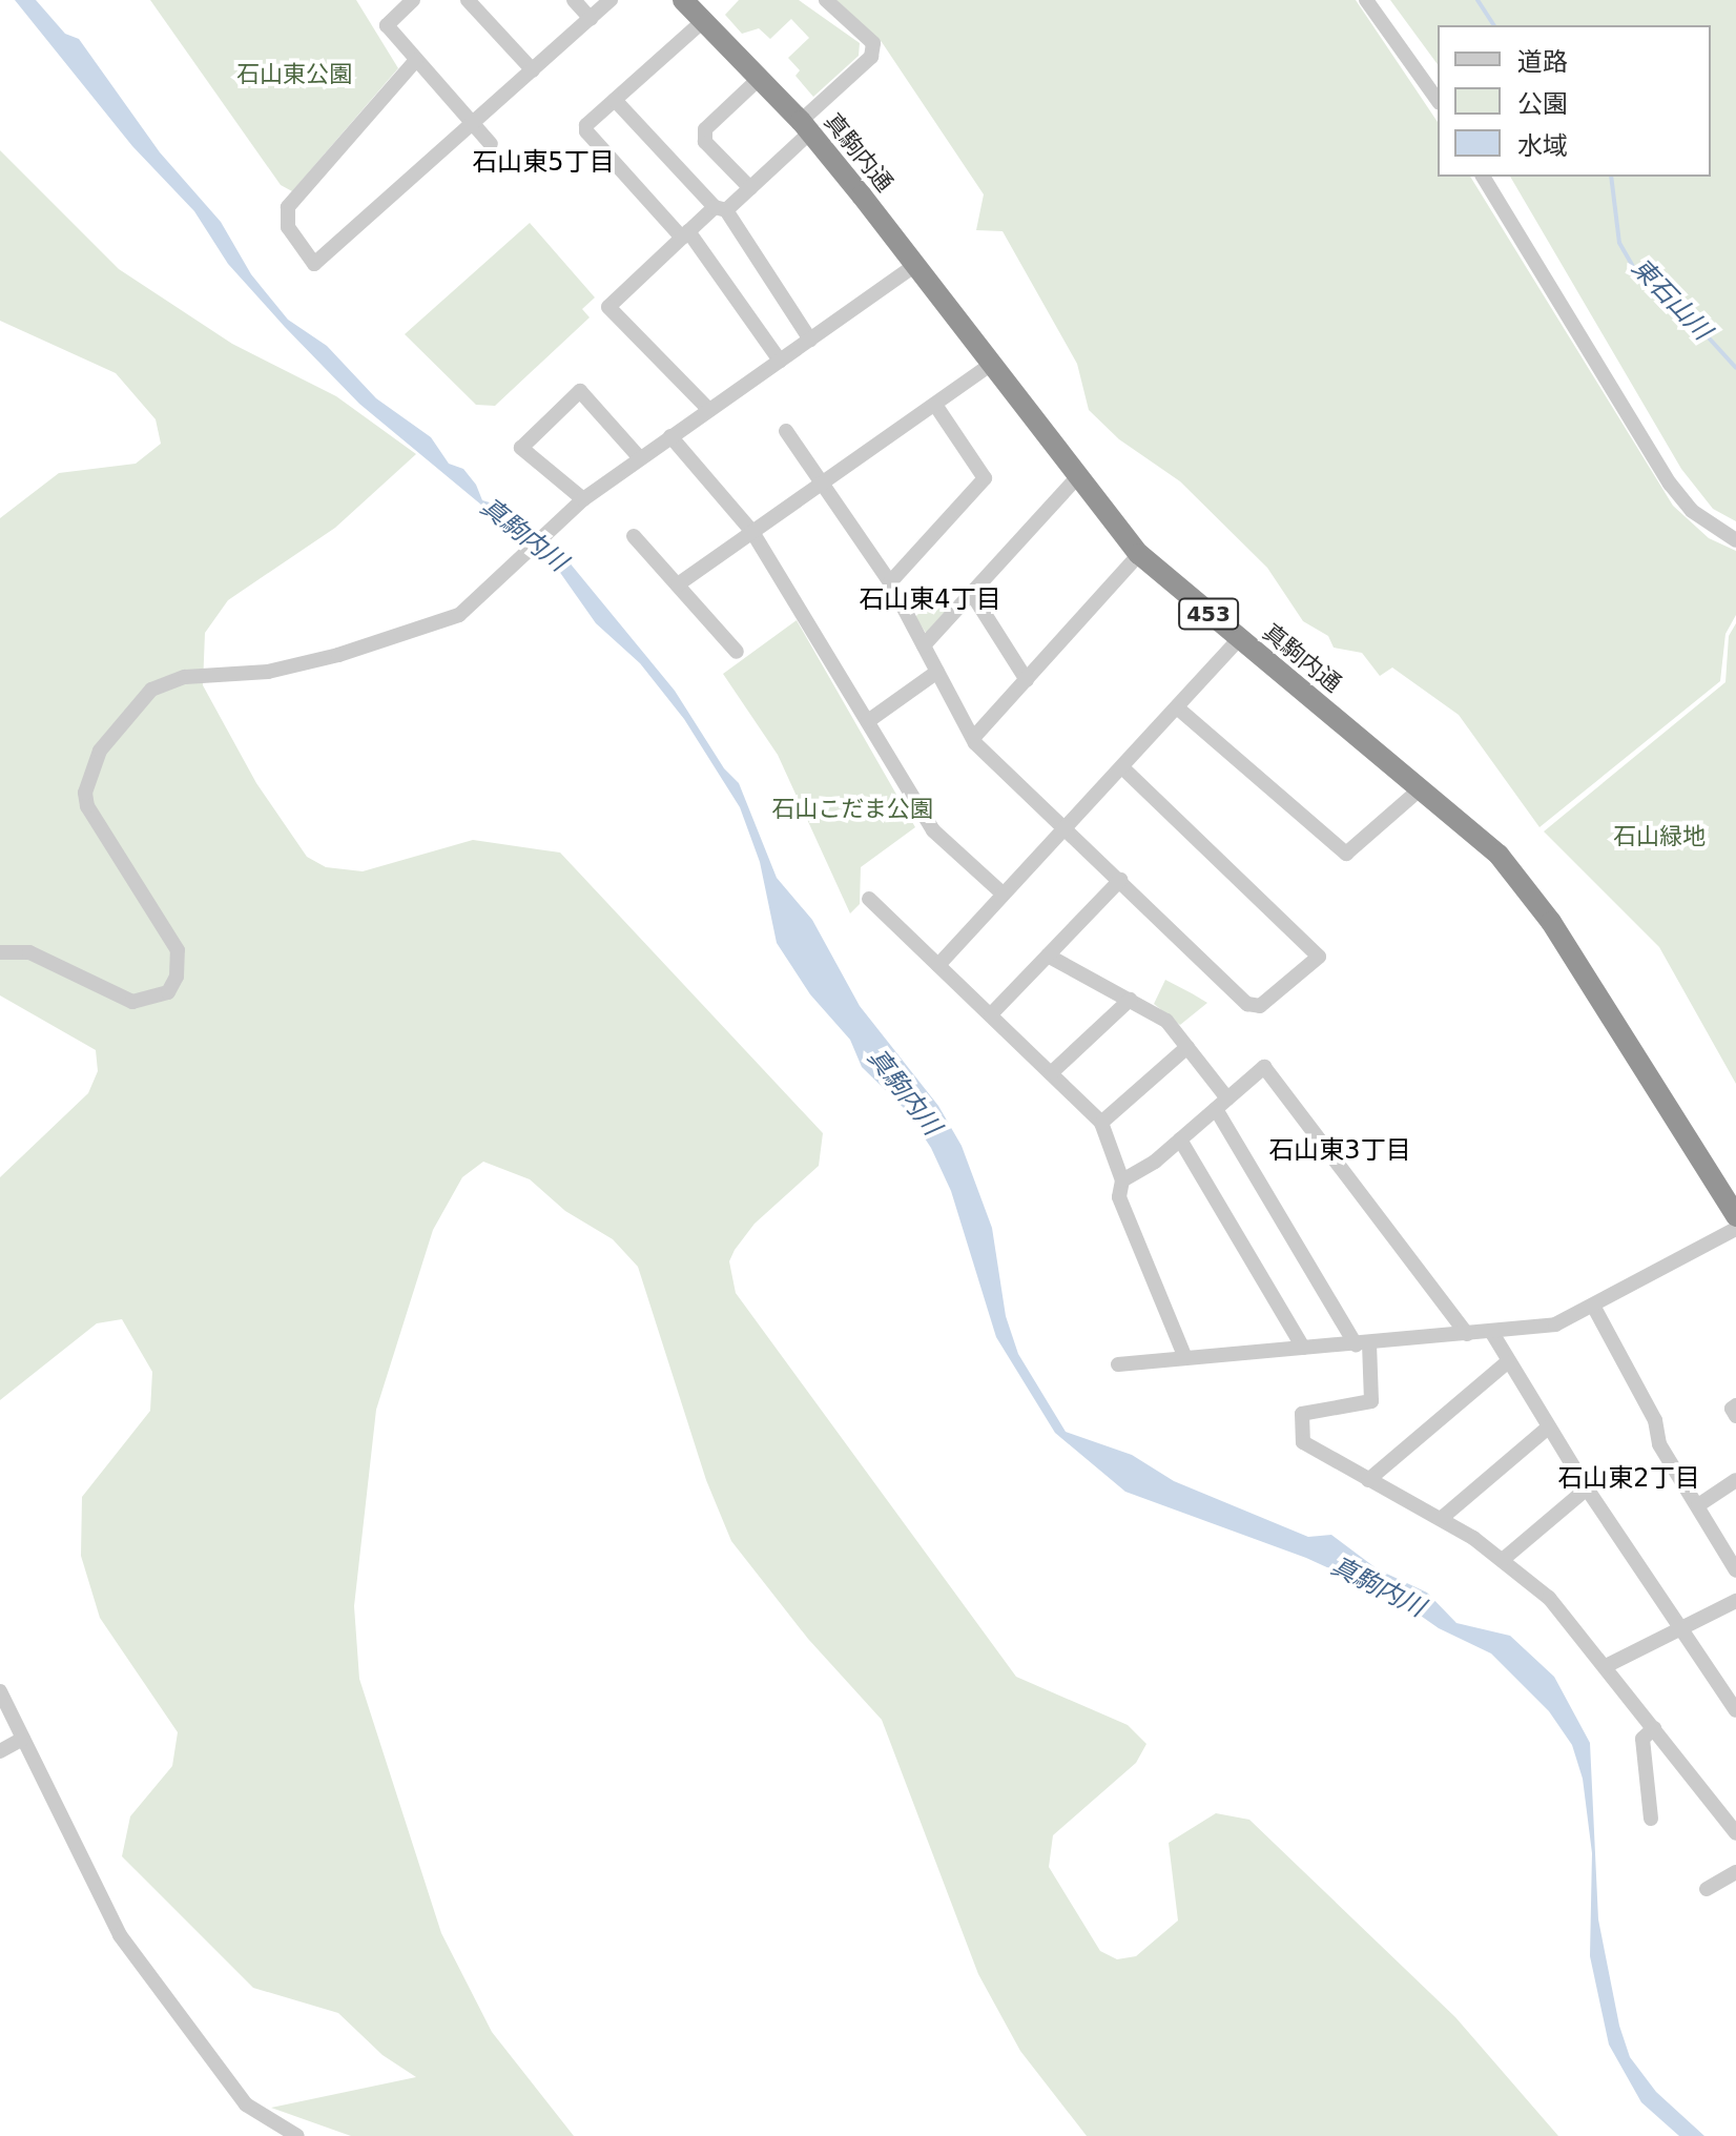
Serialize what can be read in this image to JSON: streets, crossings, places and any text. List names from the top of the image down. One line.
{"streets":{"highway":["真駒内通","453"]},"districts":["石山東5丁目","石山東4丁目","石山東3丁目","石山東2丁目"],"water":["東石山川","真駒内川"],"parks":["石山東公園","石山こだま公園","石山緑地"],"legend":["道路","公園","水域"]}
